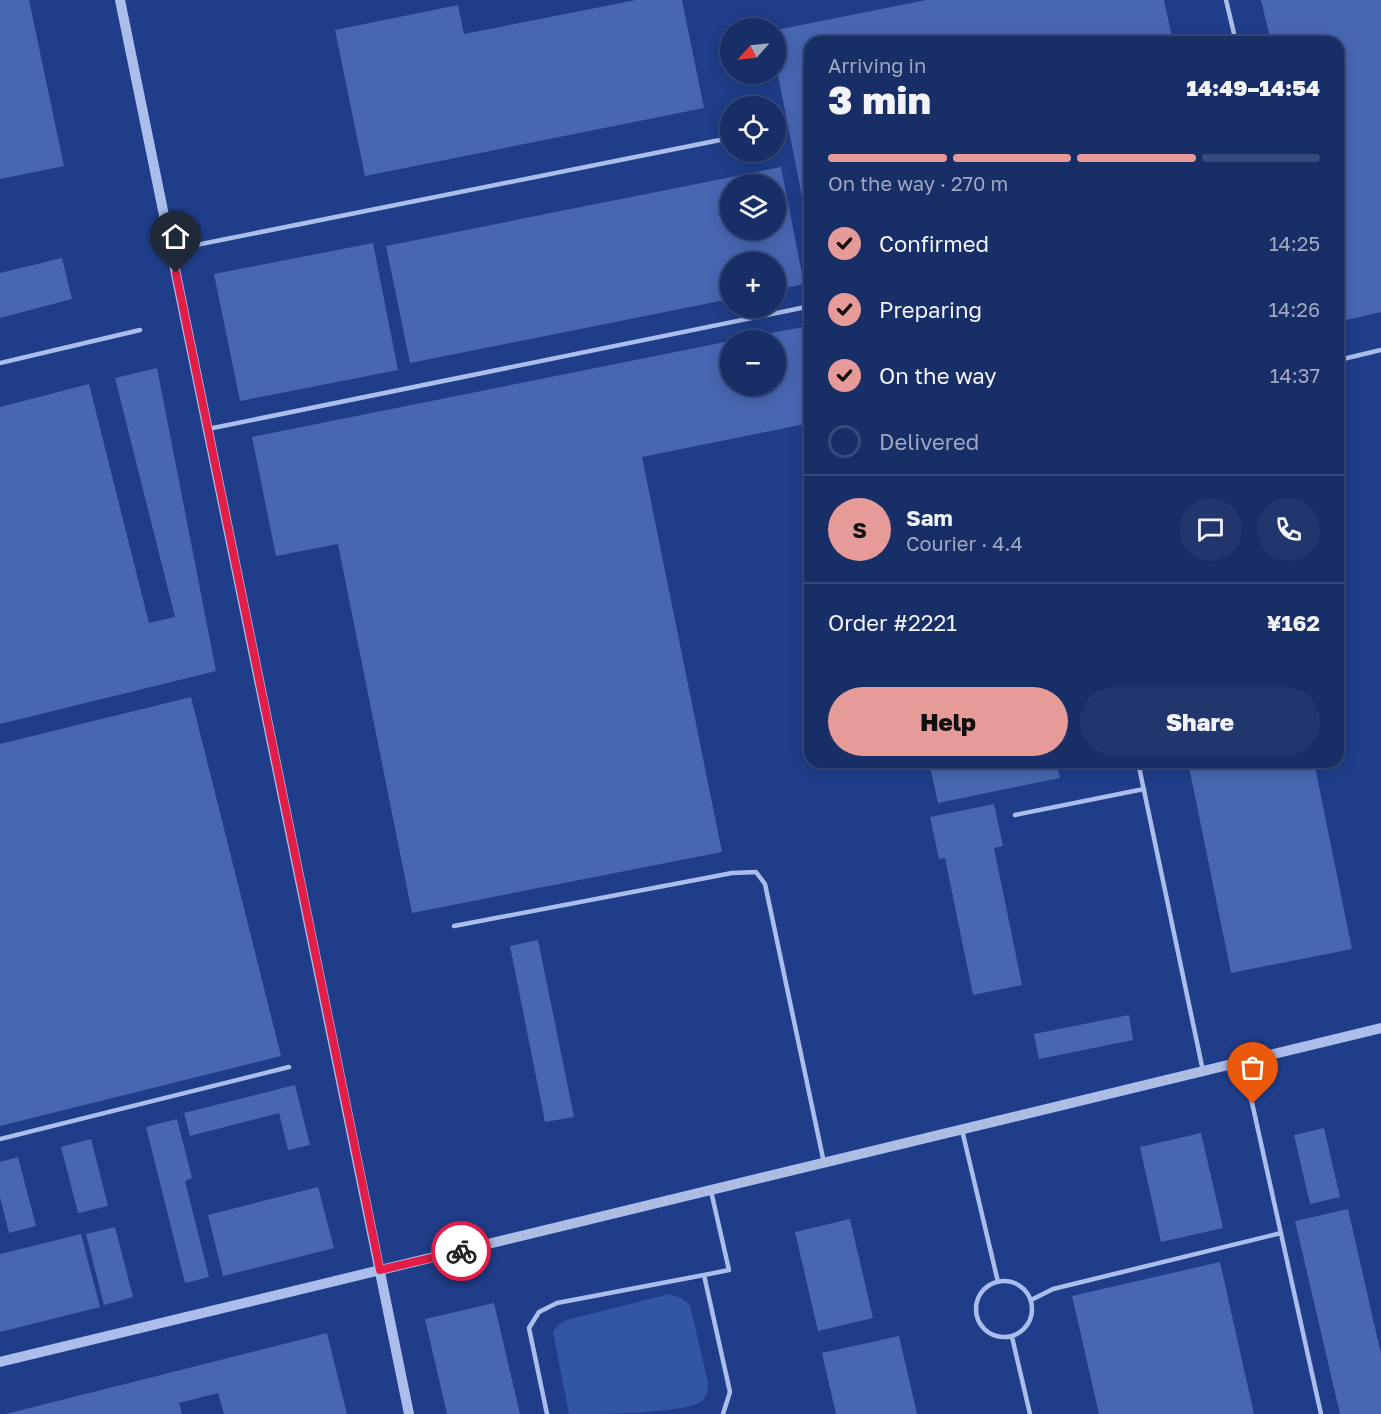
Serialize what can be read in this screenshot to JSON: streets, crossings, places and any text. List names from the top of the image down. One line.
{"north":"bottom left","page":{"map_buttons":["+","−"],"heading":["3 min","Arriving in","14:49–14:54"],"panel":["Sam","Courier · 4.4","Order #2221","¥162"],"bar":"On the way · 270 m","list":[["Confirmed","14:25"],["Preparing","14:26"],["On the way","14:37"],"Delivered"],"round":"S","buttons":["Help","Share"]}}
